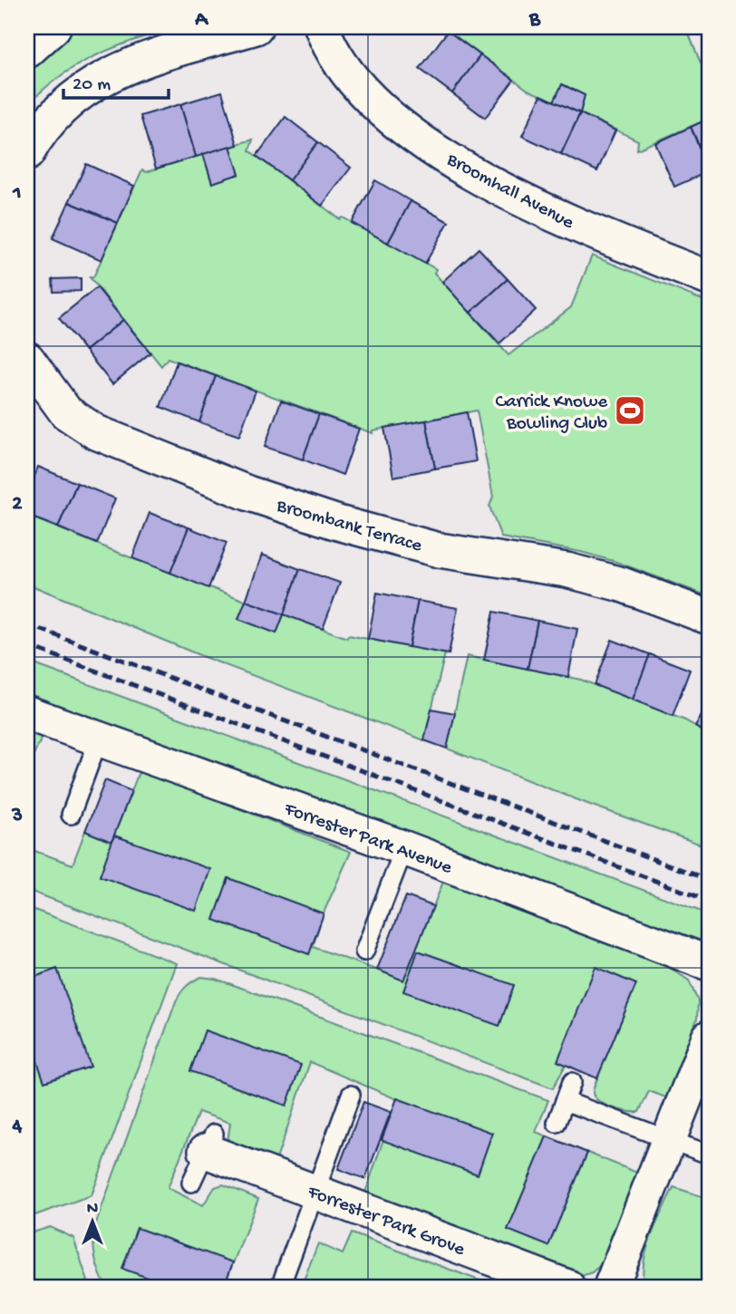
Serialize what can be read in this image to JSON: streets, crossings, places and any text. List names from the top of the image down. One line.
{"streets":{"street":["Broomhall Avenue","Broombank Terrace","Forrester Park Avenue","Forrester Park Grove"]},"places":{"sports":["Carrick Knowe Bowling Club"]},"scale_bar":"20 m","north":"top","grid":{"columns":["A","B"],"rows":["1","2","3","4"]}}
